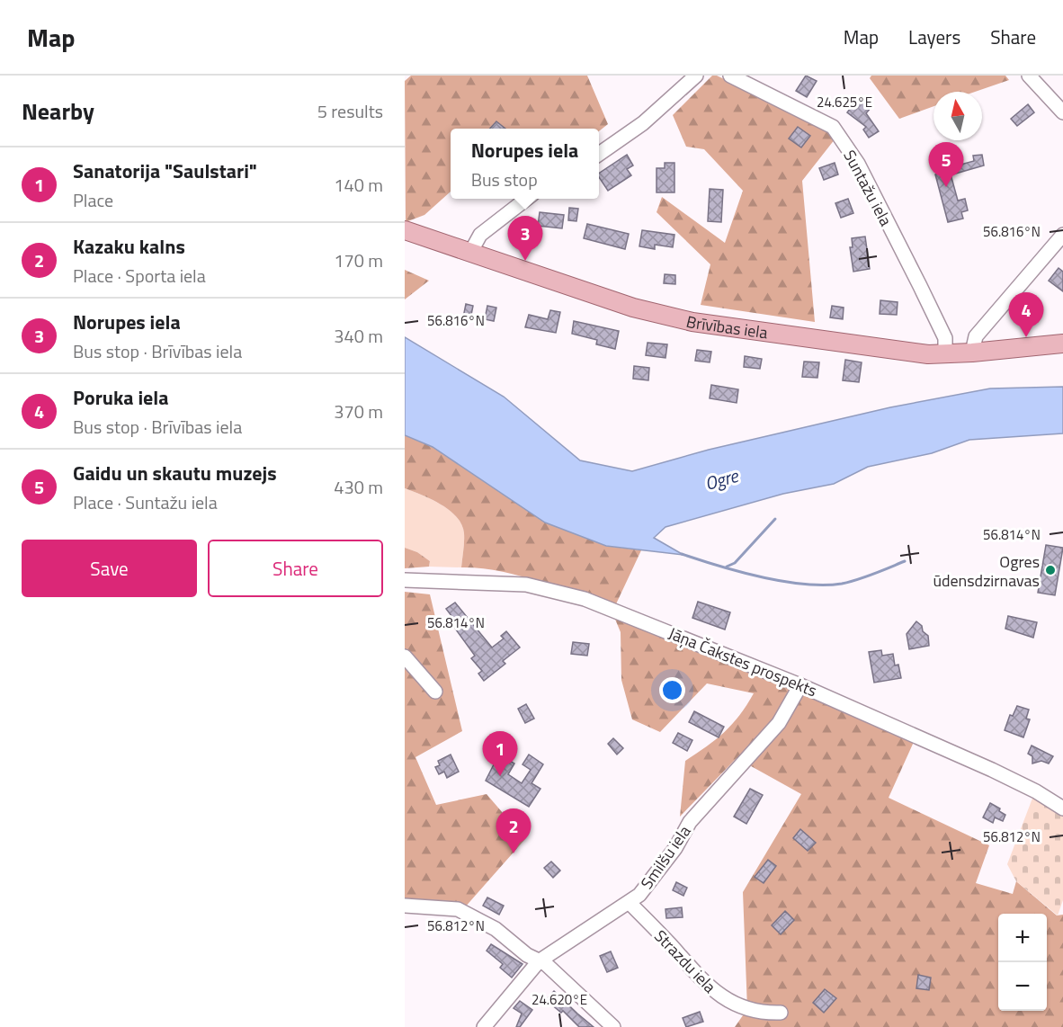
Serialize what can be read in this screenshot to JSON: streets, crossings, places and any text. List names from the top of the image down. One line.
{"streets":{"main road":["Brīvības iela"],"street":["Suntažu iela","Jāņa Čakstes prospekts","Smilšu iela","Strazdu iela"]},"crossings":[["Suntažu iela","Brīvības iela"],["Jāņa Čakstes prospekts","Smilšu iela"],["Smilšu iela","Strazdu iela"]],"water":["Ogre"],"places":["Ogres ūdensdzirnavas"],"north":"top","page":{"header":"Map","nav":["Map","Layers","Share"],"heading":["Nearby","5 results"],"popup":["Norupes iela","Bus stop"],"pins":["5","3","4","1","2"],"list":[{"mark":"1","name":"Sanatorija \"Saulstari\"","note":"Place","value":"140 m"},{"mark":"2","name":"Kazaku kalns","note":"Place · Sporta iela","value":"170 m"},{"mark":"3","name":"Norupes iela","note":"Bus stop · Brīvības iela","value":"340 m"},{"mark":"4","name":"Poruka iela","note":"Bus stop · Brīvības iela","value":"370 m"},{"mark":"5","name":"Gaidu un skautu muzejs","note":"Place · Suntažu iela","value":"430 m"}],"buttons":["Save","Share"],"map_buttons":["+","−"]},"coordinates":["24.625°E","56.816°N","56.814°N","56.812°N","24.620°E"]}
